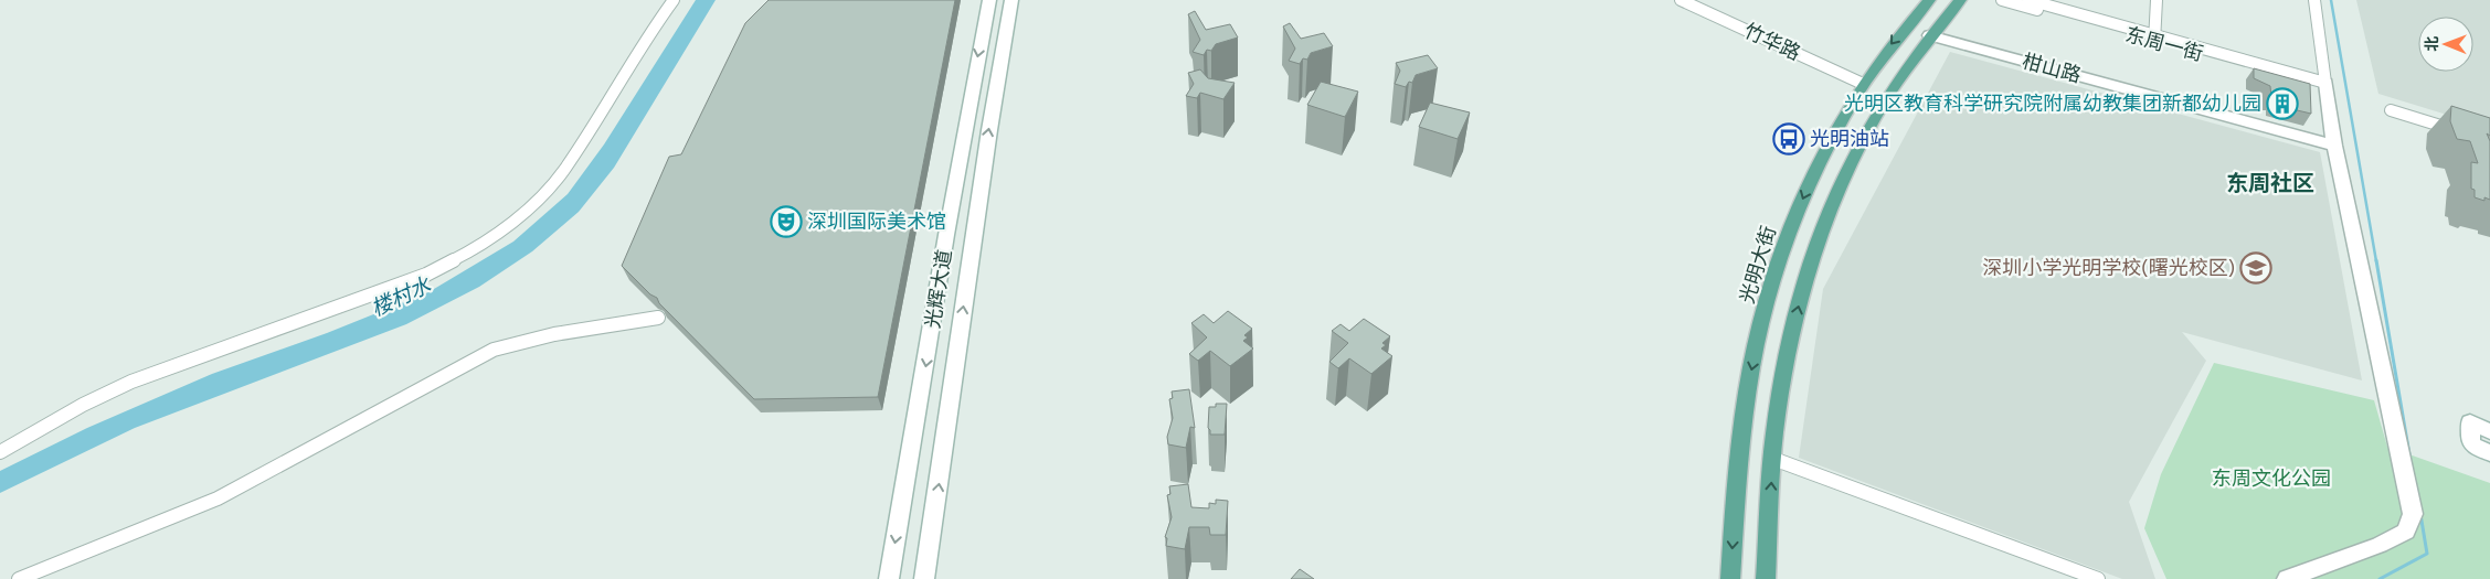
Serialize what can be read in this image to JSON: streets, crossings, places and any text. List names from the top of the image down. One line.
{"streets":{"main road":["柑山路","光明大街","光辉大道"],"street":["竹华路","东周一街"]},"crossings":[["竹华路","光明大街"]],"districts":["东周社区"],"water":["楼村水"],"parks":["东周文化公园"],"places":{"building":["光明区教育科学研究院附属幼教集团新都幼儿园"],"bus stop":["光明油站"],"theatre":["深圳国际美术馆"],"school or university":["深圳小学光明学校(曙光校区)"]},"north":"left"}
